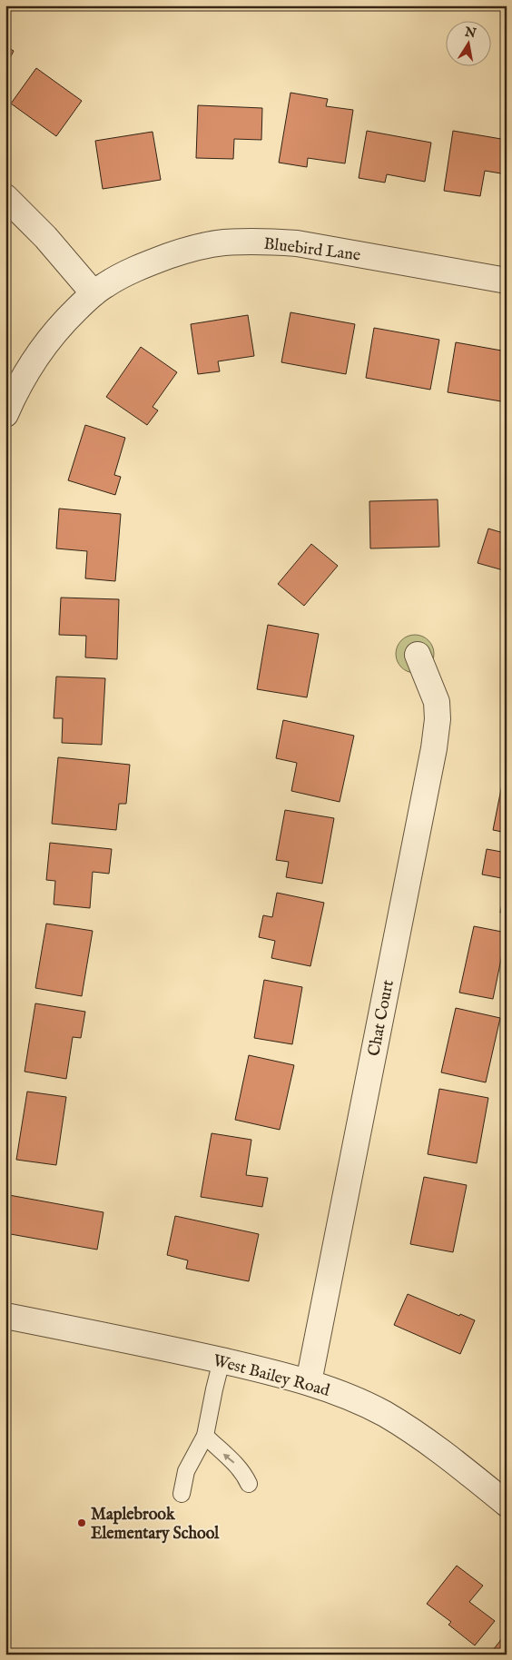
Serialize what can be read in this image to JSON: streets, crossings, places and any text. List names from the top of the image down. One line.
{"streets":{"street":["Bluebird Lane","Chat Court","West Bailey Road"]},"crossings":[["Chat Court","West Bailey Road"]],"places":["Maplebrook Elementary School"],"north":"top"}
